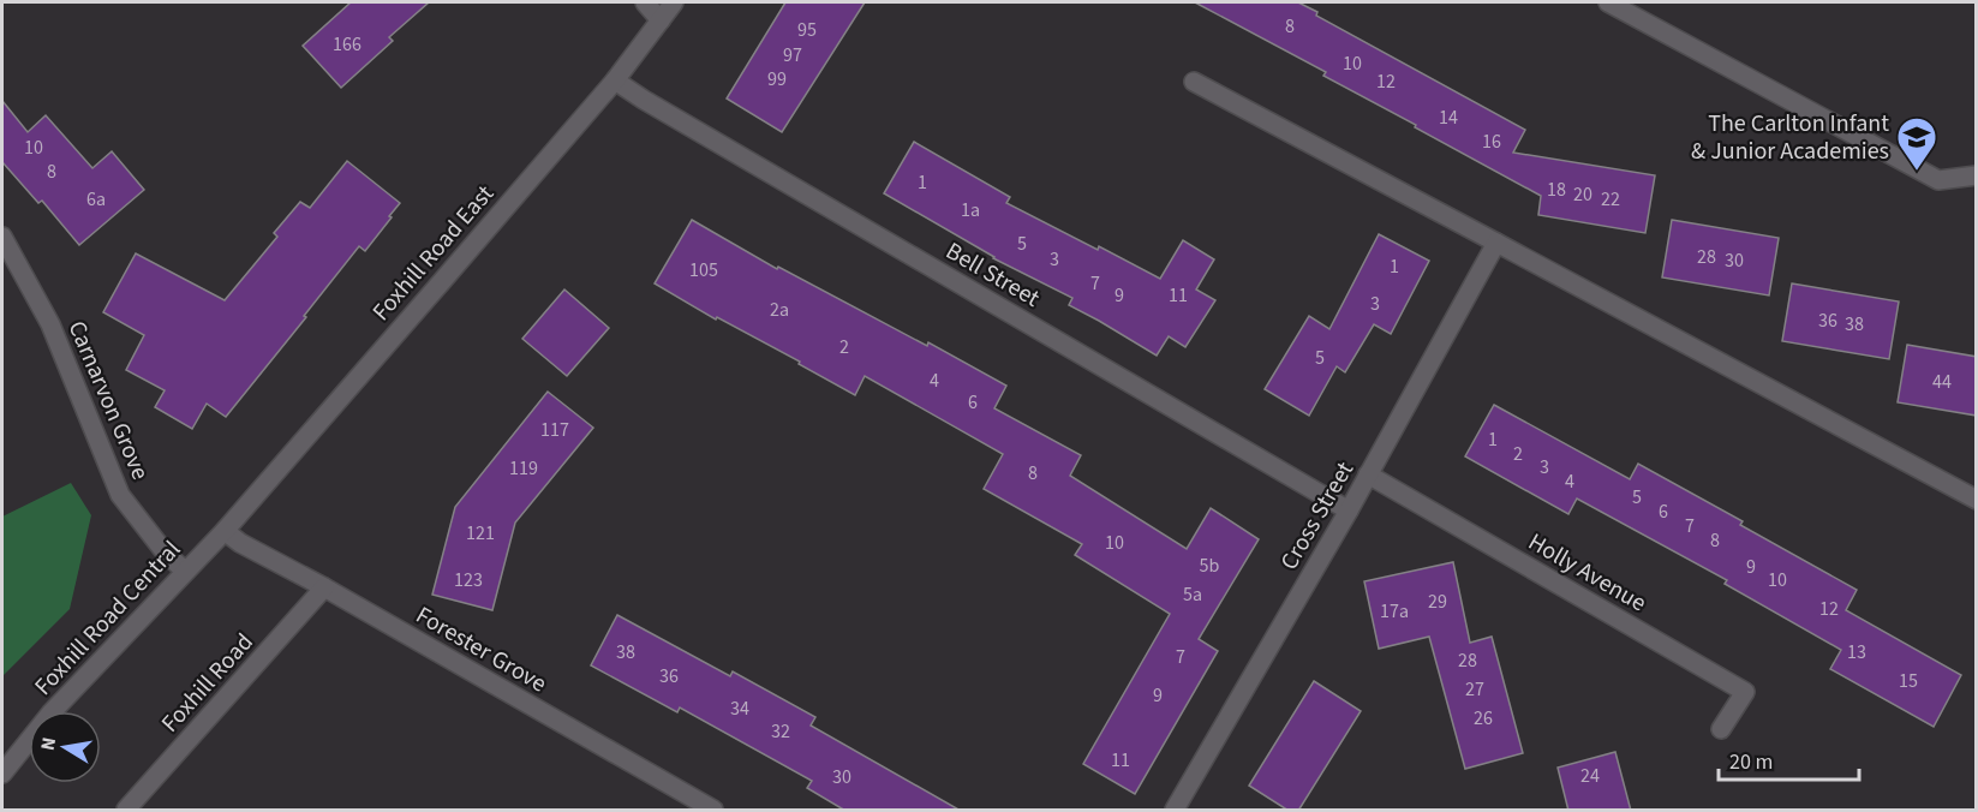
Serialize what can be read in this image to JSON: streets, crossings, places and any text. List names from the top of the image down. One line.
{"streets":{"street":["Foxhill Road East","Bell Street","Carnarvon Grove","Cross Street","Holly Avenue","Foxhill Road Central","Forester Grove","Foxhill Road"]},"crossings":[["Foxhill Road East","Bell Street"],["Foxhill Road East","Foxhill Road Central"],["Foxhill Road East","Forester Grove"],["Bell Street","Cross Street"],["Carnarvon Grove","Foxhill Road Central"],["Cross Street","Holly Avenue"],["Foxhill Road Central","Forester Grove"],["Forester Grove","Foxhill Road"]],"places":{"school or university":["The Carlton Infant & Junior Academies"]},"house_numbers":["8","95","166","97","10","99","12","14","16","10","8","1","18","20","6a","22","1a","5","28","3","30","1","105","7","9","11","3","2a","36","38","2","5","4","44","6","117","1","2","3","119","8","4","5","6","7","121","8","10","5b","9","123","10","5a","29","12","17a","38","13","7","28","36","15","27","9","34","26","32","11","24","30"],"scale_bar":"20 m","north":"left"}
